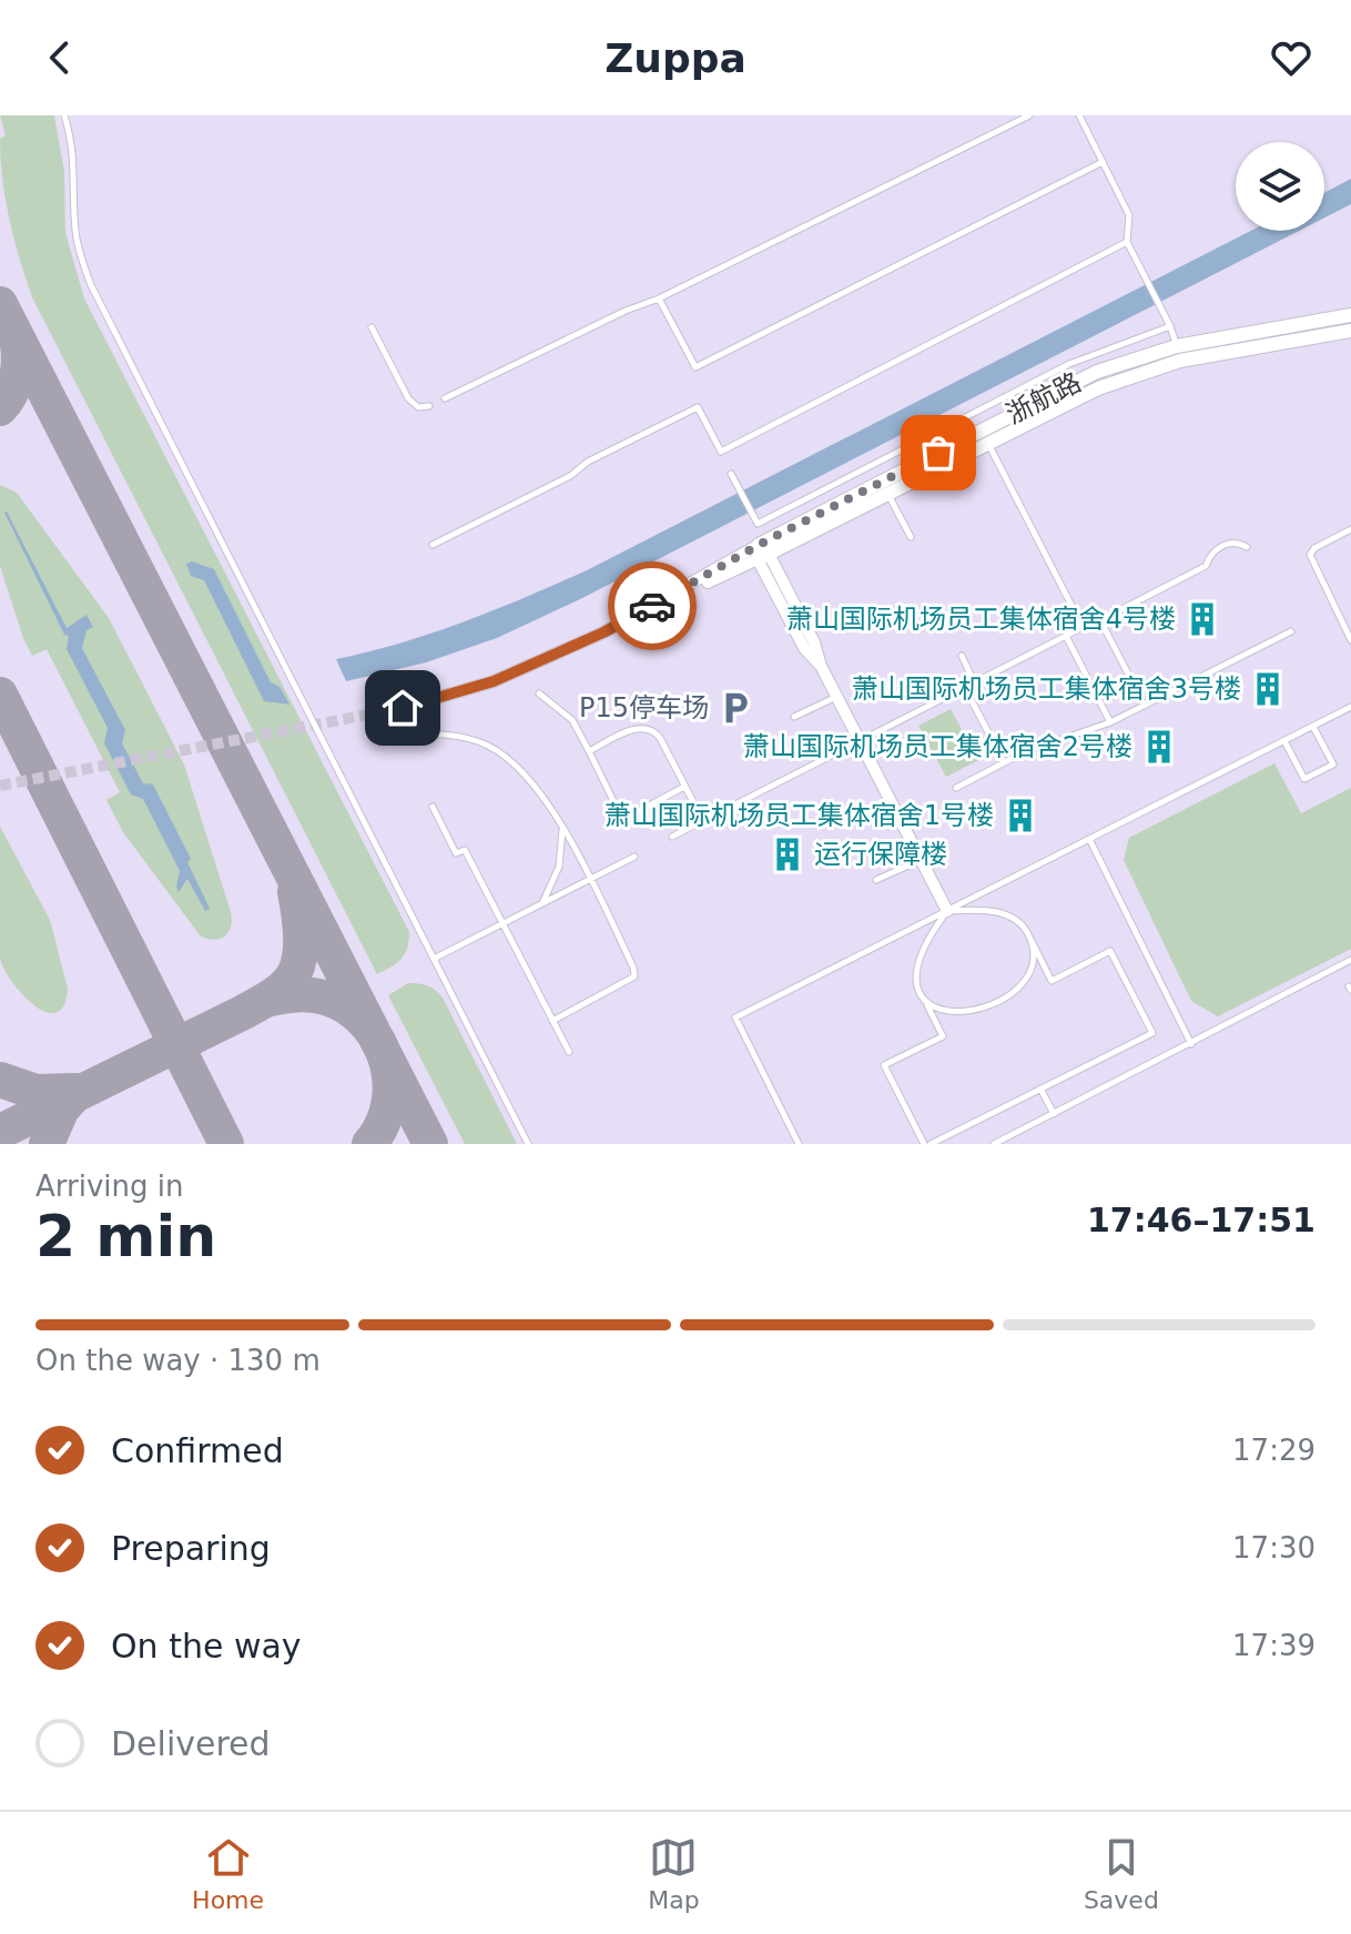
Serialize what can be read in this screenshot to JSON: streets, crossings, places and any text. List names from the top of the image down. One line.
{"streets":{"street":["浙航路"]},"places":{"building":["萧山国际机场员工集体宿舍4号楼","萧山国际机场员工集体宿舍3号楼","萧山国际机场员工集体宿舍2号楼","萧山国际机场员工集体宿舍1号楼","运行保障楼"],"parking":["P15停车场"]},"page":{"header":"Zuppa","heading":["2 min","Arriving in","17:46–17:51"],"bar":"On the way · 130 m","list":[["Confirmed","17:29"],["Preparing","17:30"],["On the way","17:39"],"Delivered"],"tabs":["Home","Map","Saved"]}}
